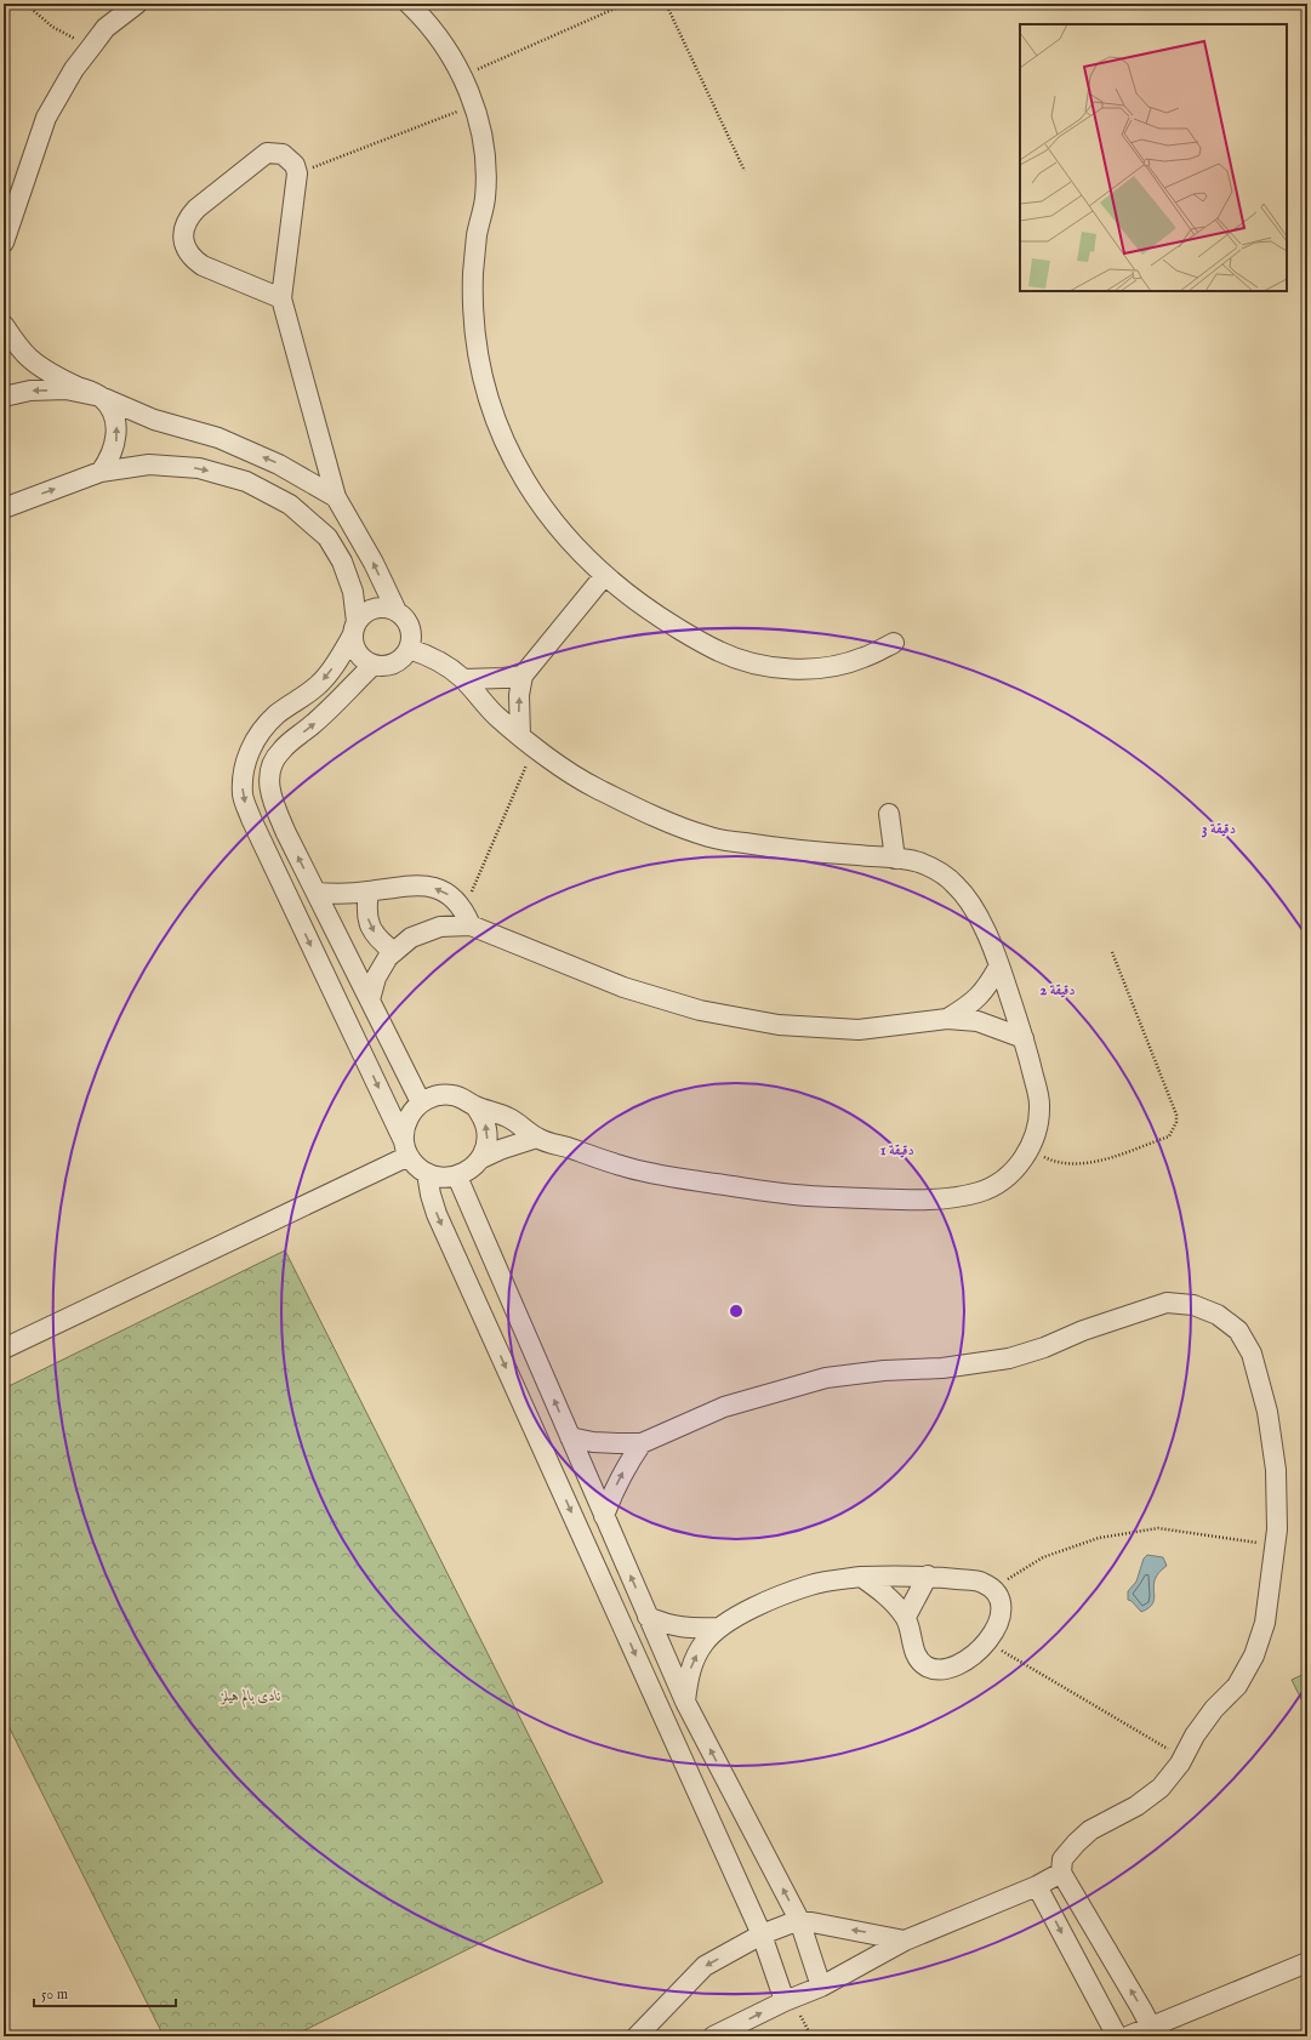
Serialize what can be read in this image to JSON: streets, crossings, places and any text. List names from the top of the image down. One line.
{"parks":["نادى بالم هيلز"],"scale_bar":"50 m","rings":["3 دقيقة","2 دقيقة","1 دقيقة"]}
